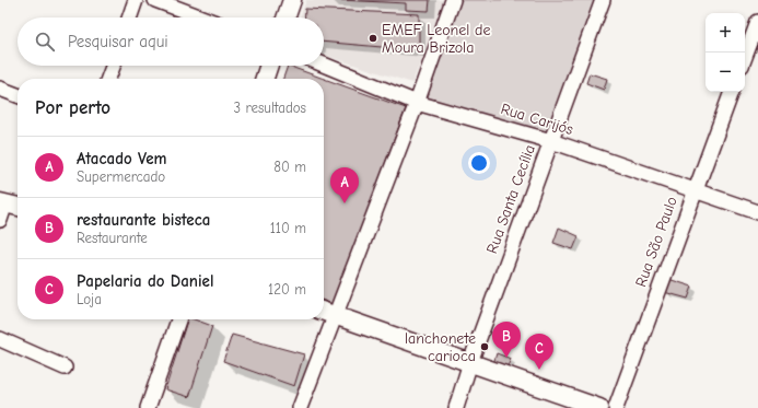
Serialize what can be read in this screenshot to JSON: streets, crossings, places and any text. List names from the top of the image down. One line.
{"streets":{"street":["Rua Carijós","Rua Santa Cecília","Rua São Paulo"]},"crossings":[["Rua Carijós","Rua Santa Cecília"],["Rua Carijós","Rua São Paulo"]],"places":["EMEF Leonel de Moura Brizola","lanchonete carioca"],"page":{"map_buttons":["+","−"],"search":"Pesquisar aqui","heading":["Por perto","3 resultados"],"list":[{"mark":"A","name":"Atacado Vem","note":"Supermercado","value":"80 m"},{"mark":"B","name":"restaurante bisteca","note":"Restaurante","value":"110 m"},{"mark":"C","name":"Papelaria do Daniel","note":"Loja","value":"120 m"}],"pins":["A","B","C"]}}
